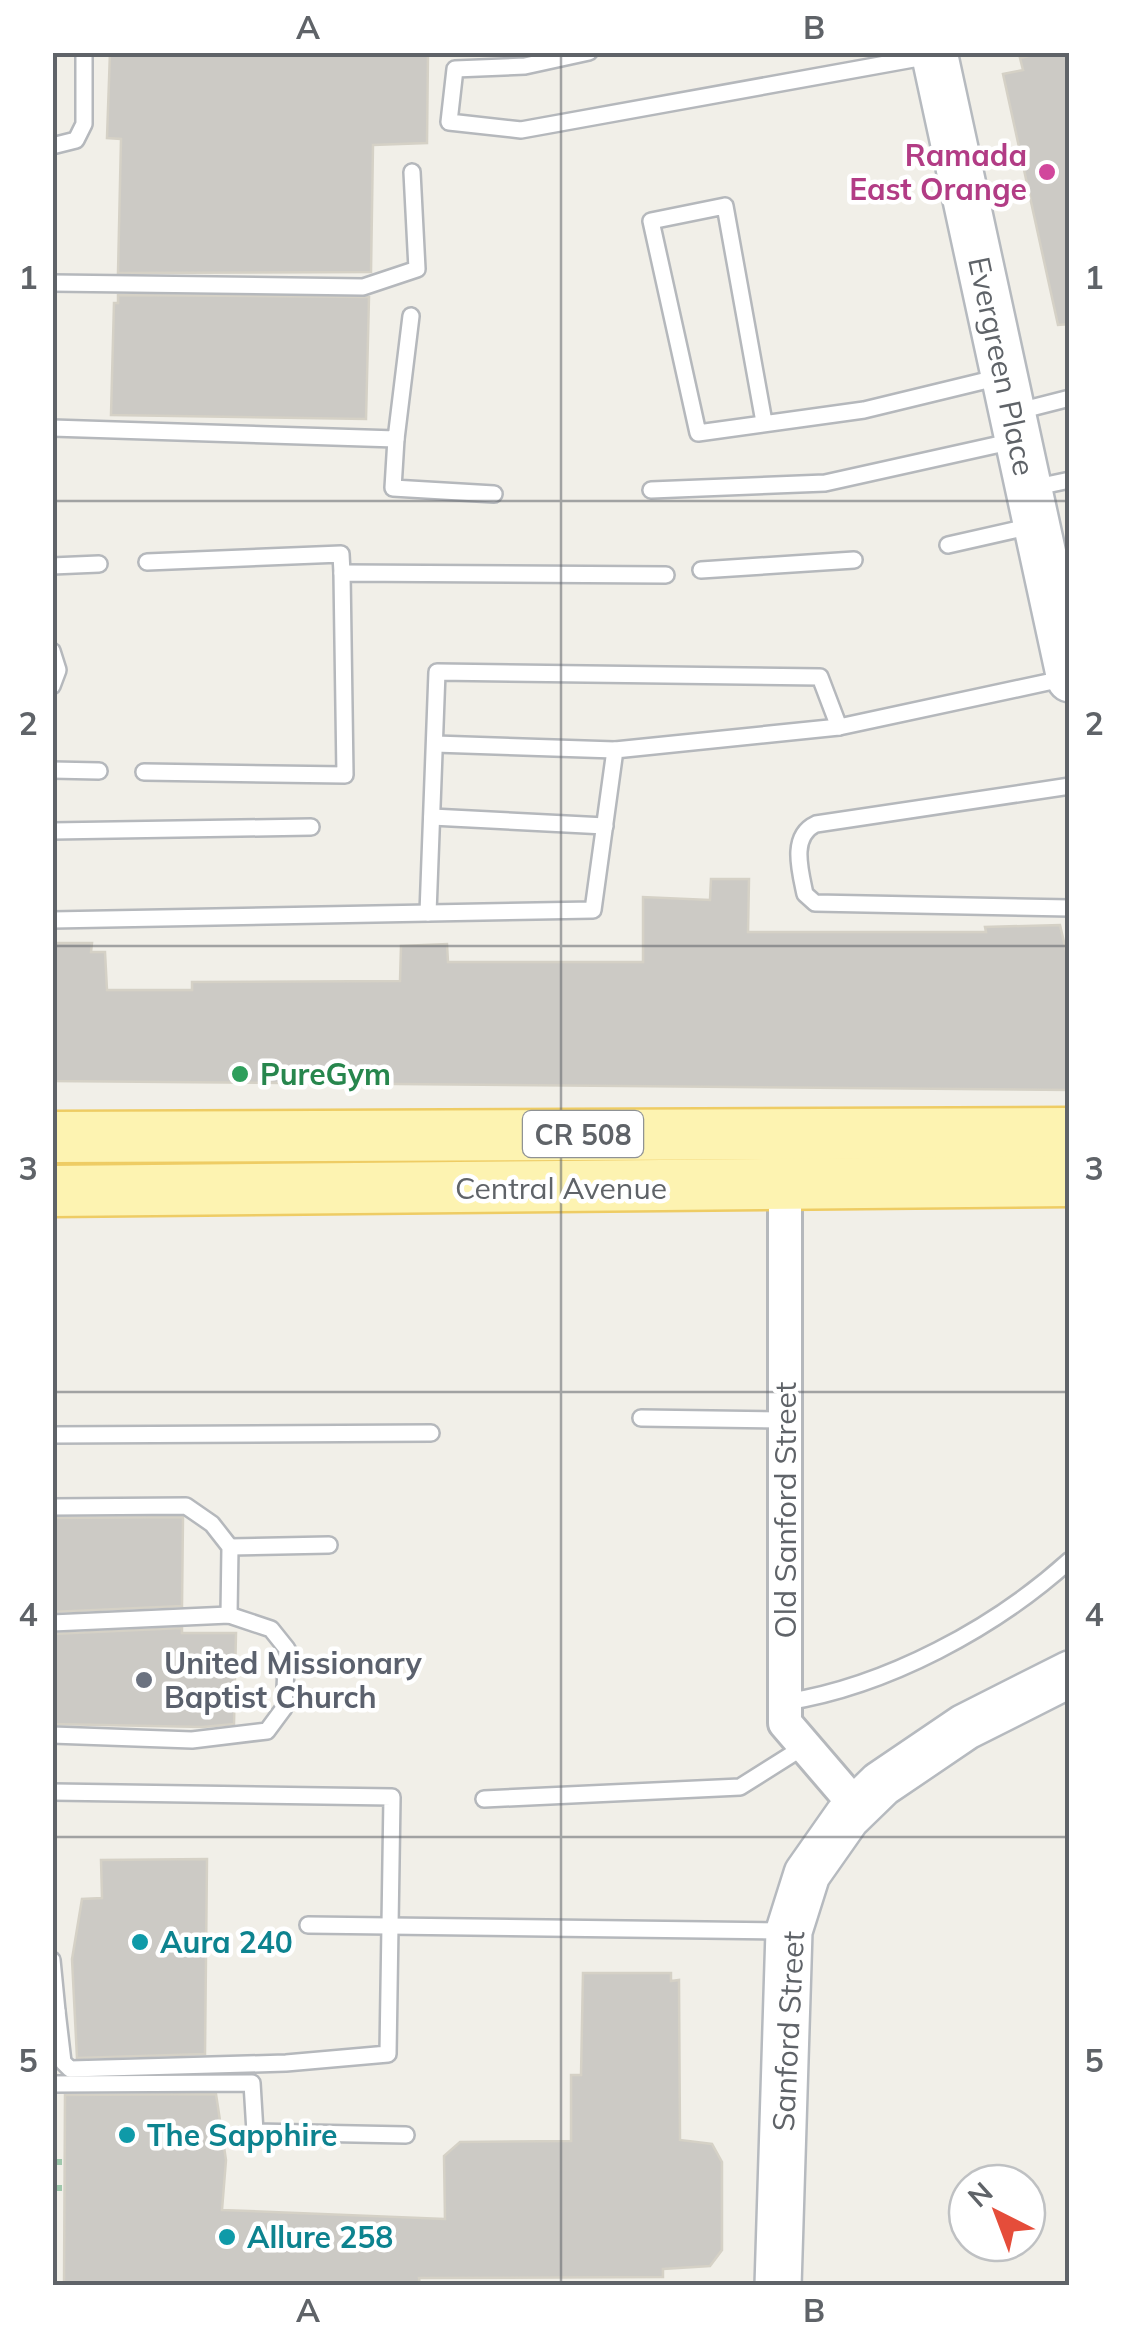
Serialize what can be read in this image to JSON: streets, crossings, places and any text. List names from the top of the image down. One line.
{"streets":{"main road":["Evergreen Place","CR 508","Central Avenue","Sanford Street"],"street":["Old Sanford Street"]},"crossings":[["Central Avenue","Old Sanford Street"],["Old Sanford Street","Sanford Street"]],"places":["Ramada East Orange","PureGym","United Missionary Baptist Church","Aura 240","The Sapphire","Allure 258"],"north":"top left","grid":{"columns":["A","B"],"rows":["1","2","3","4","5"]}}
